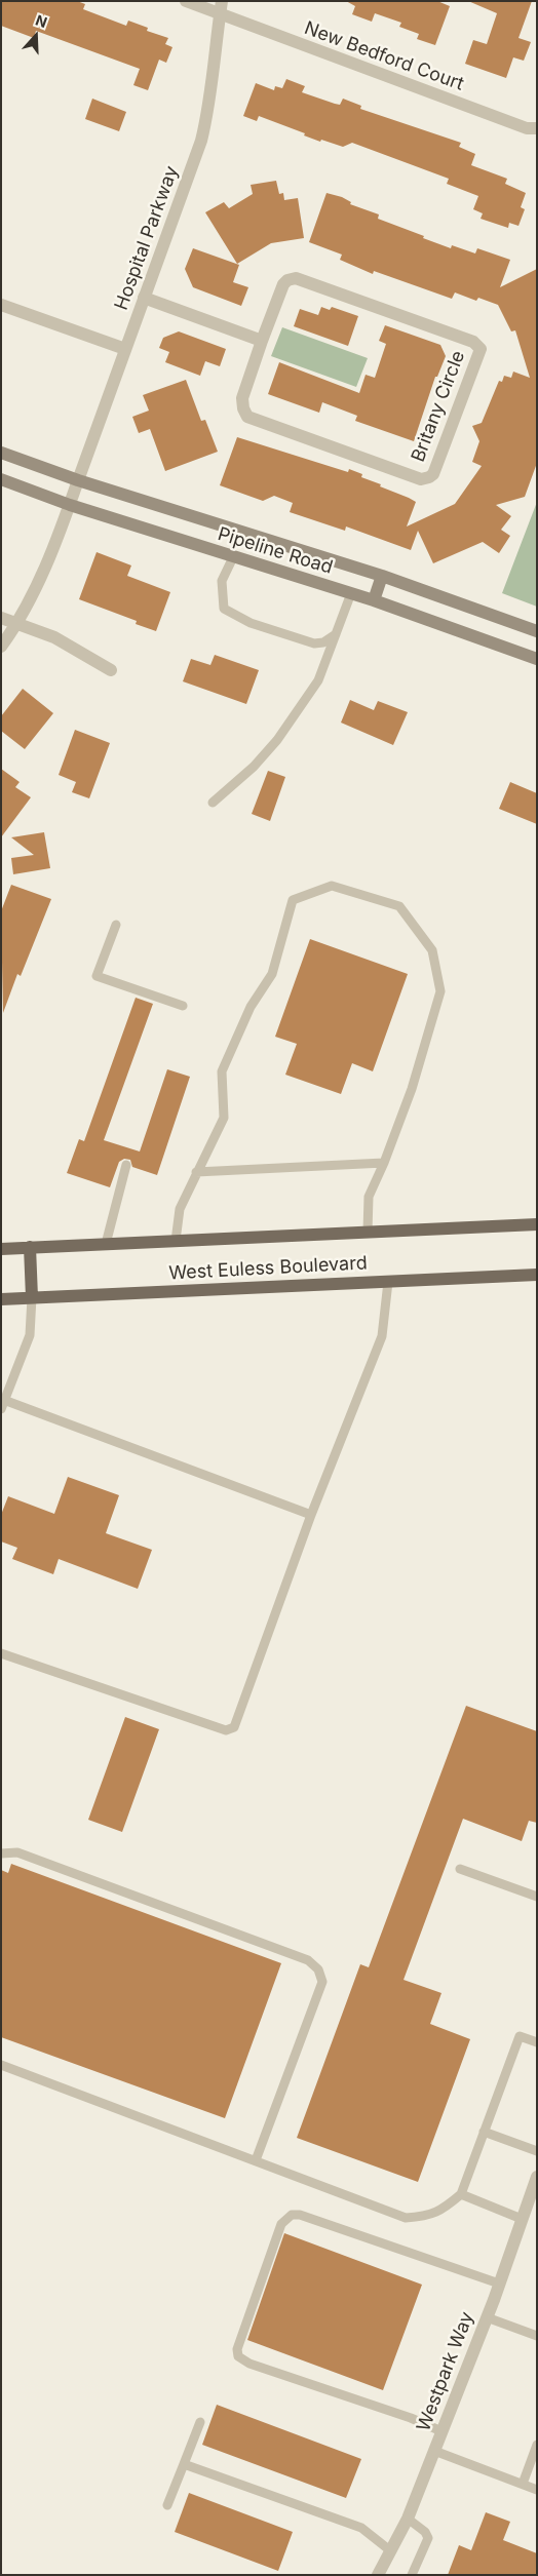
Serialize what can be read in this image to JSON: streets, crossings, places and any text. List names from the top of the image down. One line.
{"streets":{"main road":["Pipeline Road","West Euless Boulevard"],"street":["New Bedford Court","Hospital Parkway","Britany Circle","Westpark Way"]},"crossings":[["New Bedford Court","Hospital Parkway"],["Hospital Parkway","Pipeline Road"]],"north":"top"}
